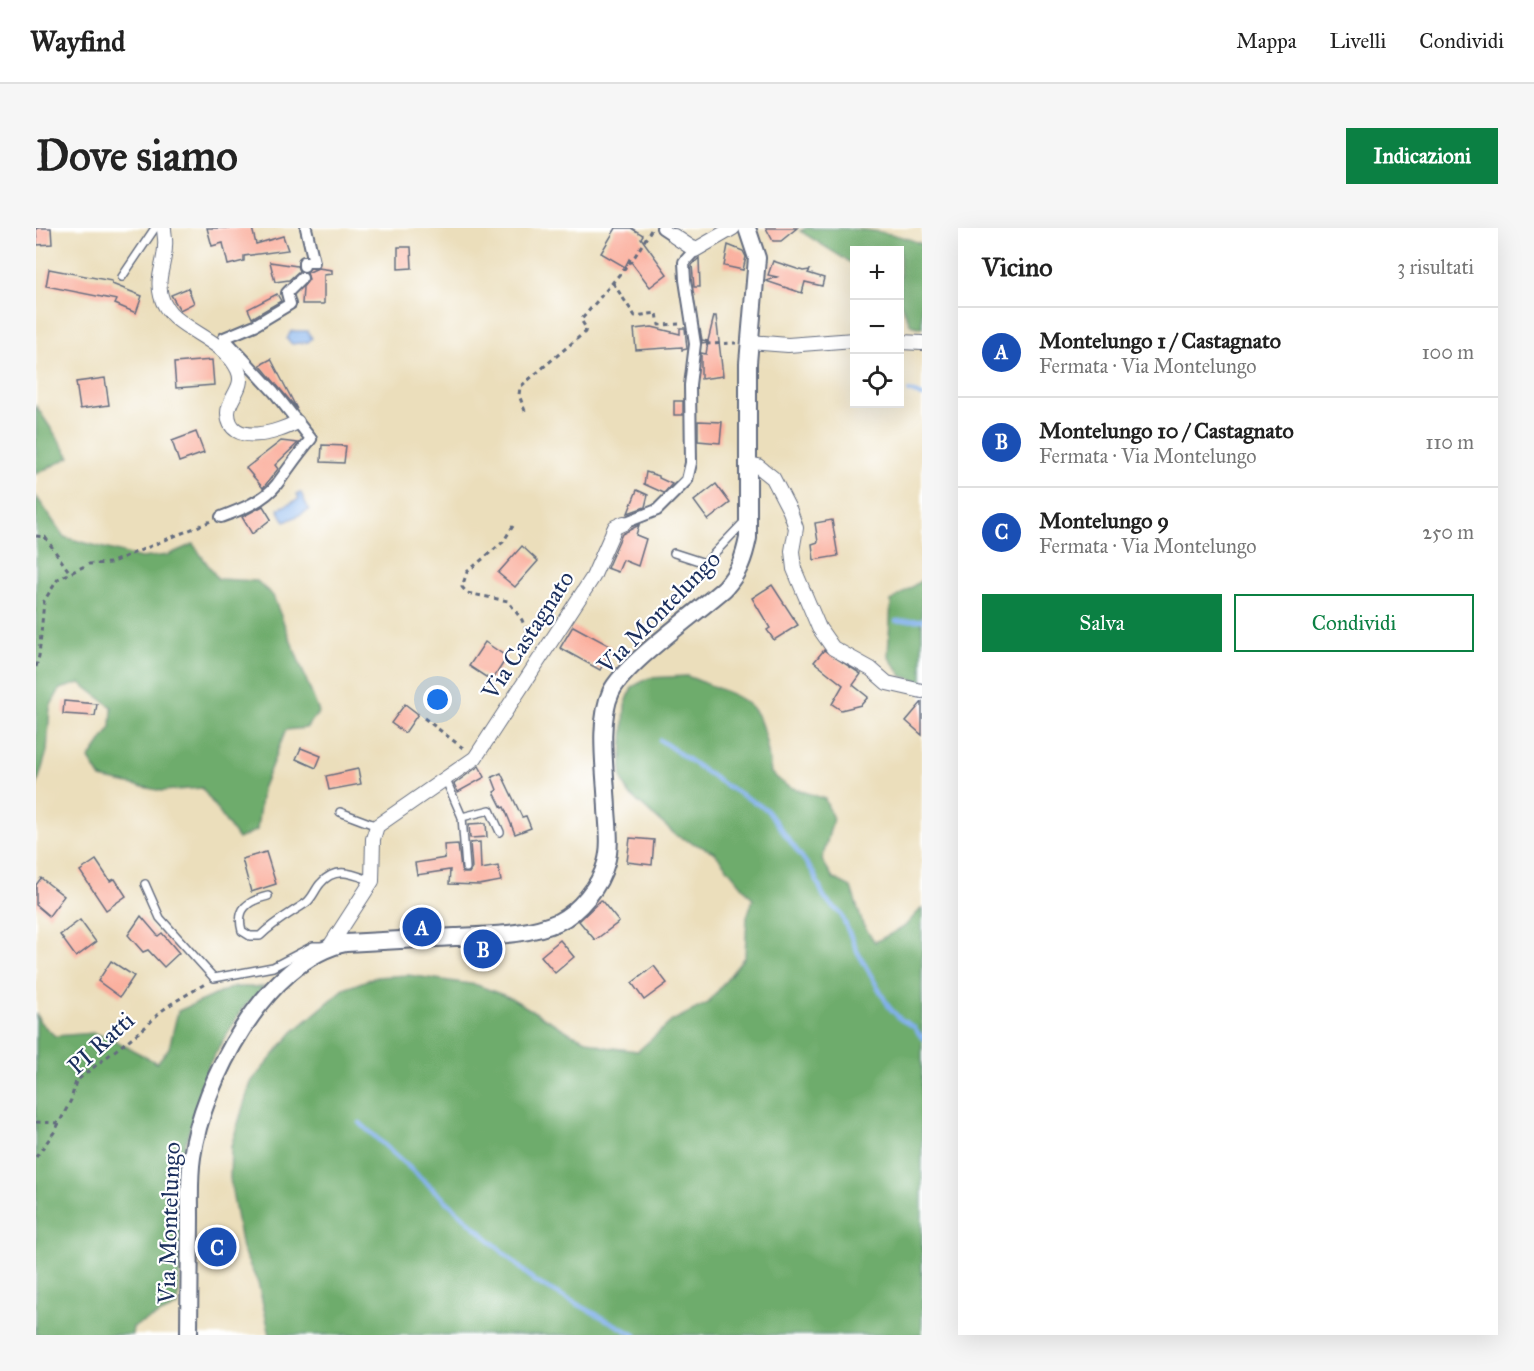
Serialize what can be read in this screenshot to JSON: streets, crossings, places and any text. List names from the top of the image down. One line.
{"streets":{"street":["Via Montelungo","Via Castagnato"],"path":["PI Ratti"]},"crossings":[["Via Montelungo","PI Ratti"]],"page":{"header":"Wayfind","nav":["Mappa","Livelli","Condividi"],"buttons":["Indicazioni",["Salva","Condividi"]],"title":"Dove siamo","heading":["Vicino","3 risultati"],"map_buttons":["+","−"],"list":[{"mark":"A","name":"Montelungo 1 / Castagnato","note":"Fermata · Via Montelungo","value":"100 m"},{"mark":"B","name":"Montelungo 10 / Castagnato","note":"Fermata · Via Montelungo","value":"110 m"},{"mark":"C","name":"Montelungo 9","note":"Fermata · Via Montelungo","value":"250 m"}],"pins":["A","B","C"]}}
